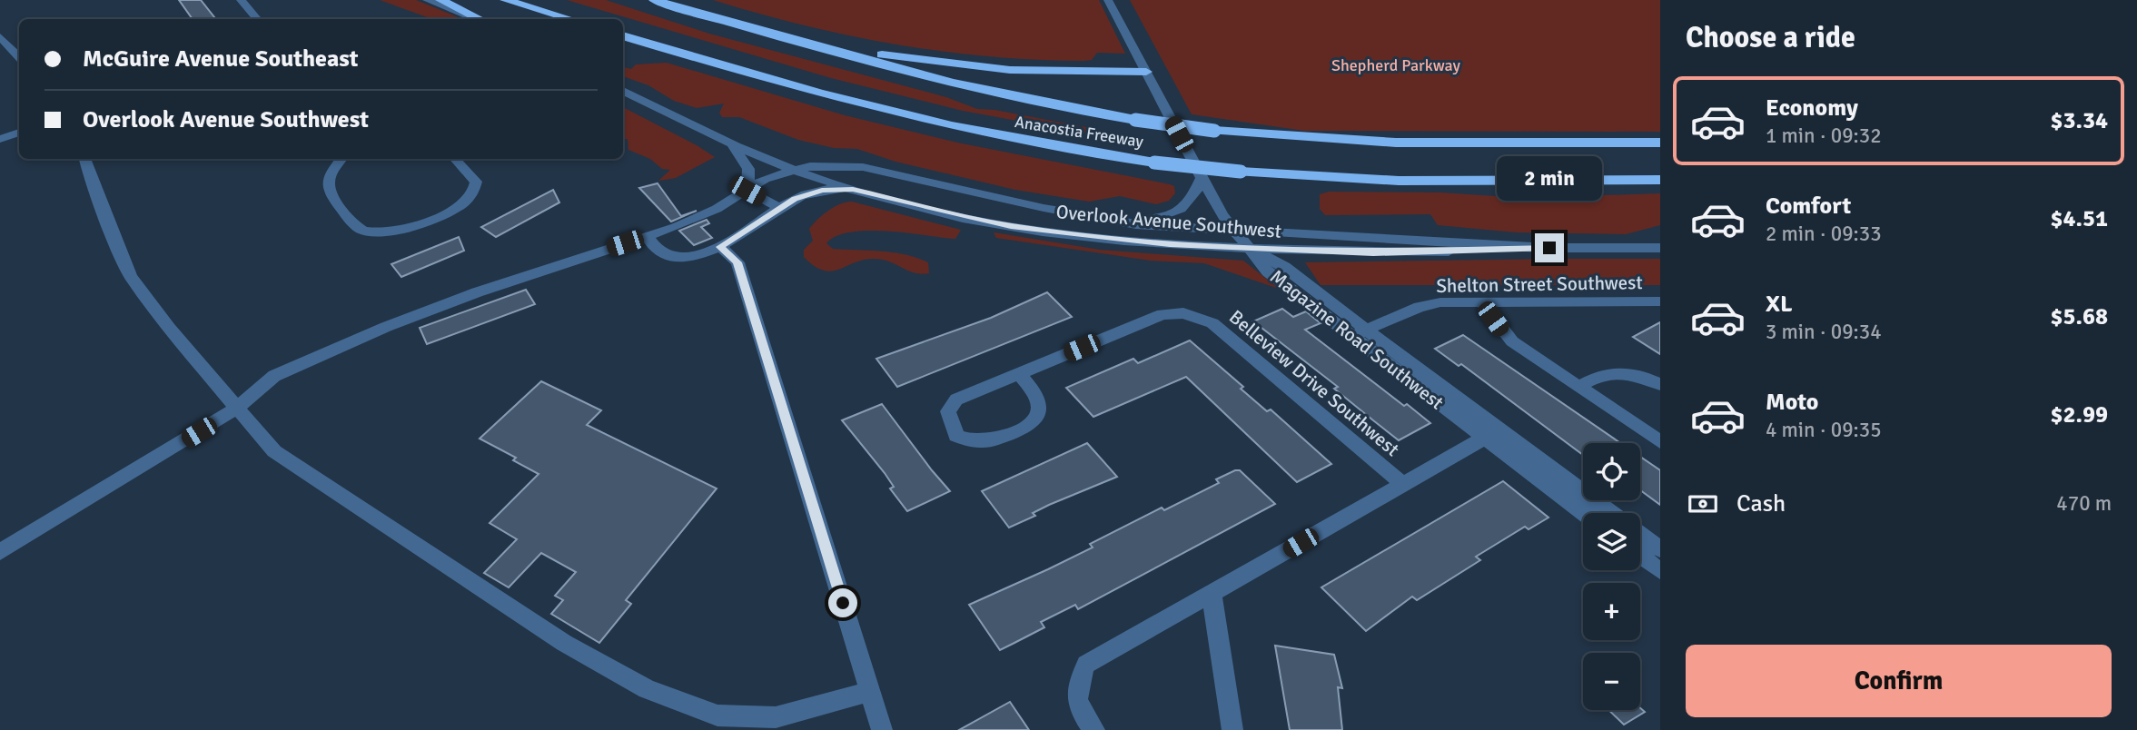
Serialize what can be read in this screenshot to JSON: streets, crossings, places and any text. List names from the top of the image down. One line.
{"streets":{"highway":["Anacostia Freeway"],"street":["Overlook Avenue Southwest","Shelton Street Southwest","Magazine Road Southwest","Belleview Drive Southwest"]},"crossings":[["Overlook Avenue Southwest","Magazine Road Southwest"],["Shelton Street Southwest","Magazine Road Southwest"]],"parks":["Shepherd Parkway"],"page":{"heading":"Choose a ride","banner":["McGuire Avenue Southeast","Overlook Avenue Southwest"],"list":[{"name":"Economy","note":"1 min · 09:32","value":"$3.34"},{"name":"Comfort","note":"2 min · 09:33","value":"$4.51"},{"name":"XL","note":"3 min · 09:34","value":"$5.68"},{"name":"Moto","note":"4 min · 09:35","value":"$2.99"}],"bubble":"2 min","map_buttons":["+","−"],"pay":["Cash","470 m"],"buttons":"Confirm"}}
